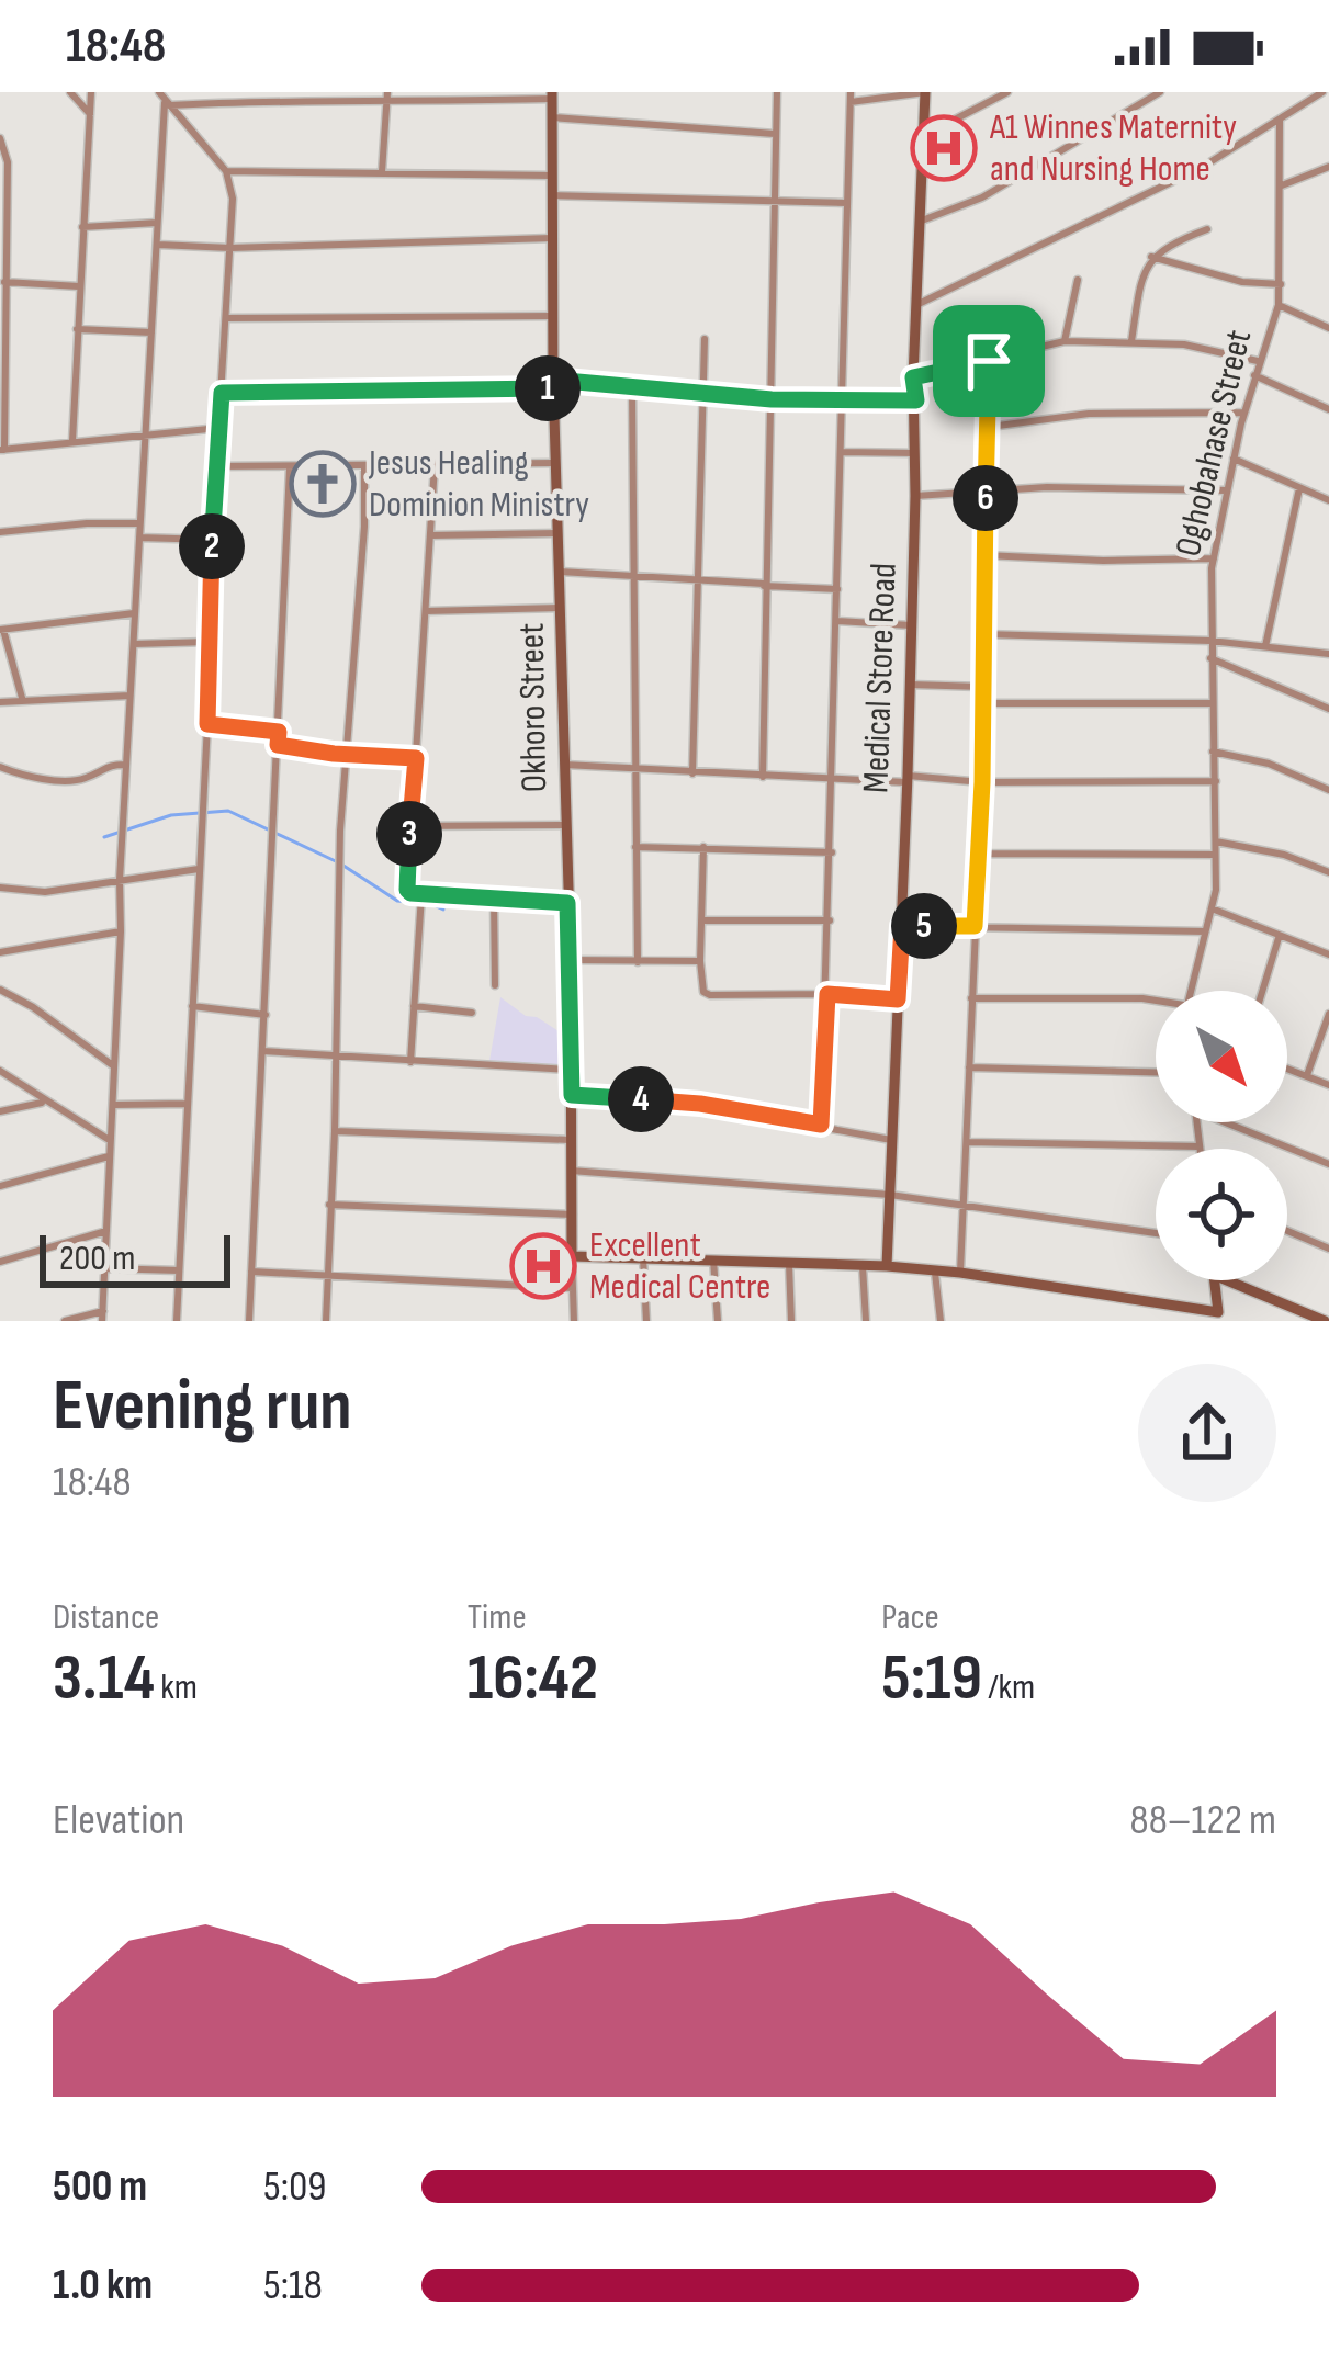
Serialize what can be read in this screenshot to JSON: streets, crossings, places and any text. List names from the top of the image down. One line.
{"streets":{"street":["Oghobahase Street","Medical Store Road","Okhoro Street"]},"places":{"hospital":["A1 Winnes Maternity and Nursing Home","Excellent Medical Centre"],"church":["Jesus Healing Dominion Ministry"]},"scale_bar":"200 m","north":"bottom right","page":{"status":"18:48","pins":["1","6","2","3","5","4"],"scale":"200 m","heading":["Evening run","18:48"],"stats":[["Distance","3.14 km"],["Time","16:42"],["Pace","5:19 /km"]],"chart":["Elevation","88–122 m"],"list":[{"name":"500 m","note":"5:09"},{"name":"1.0 km","note":"5:18"}]}}
